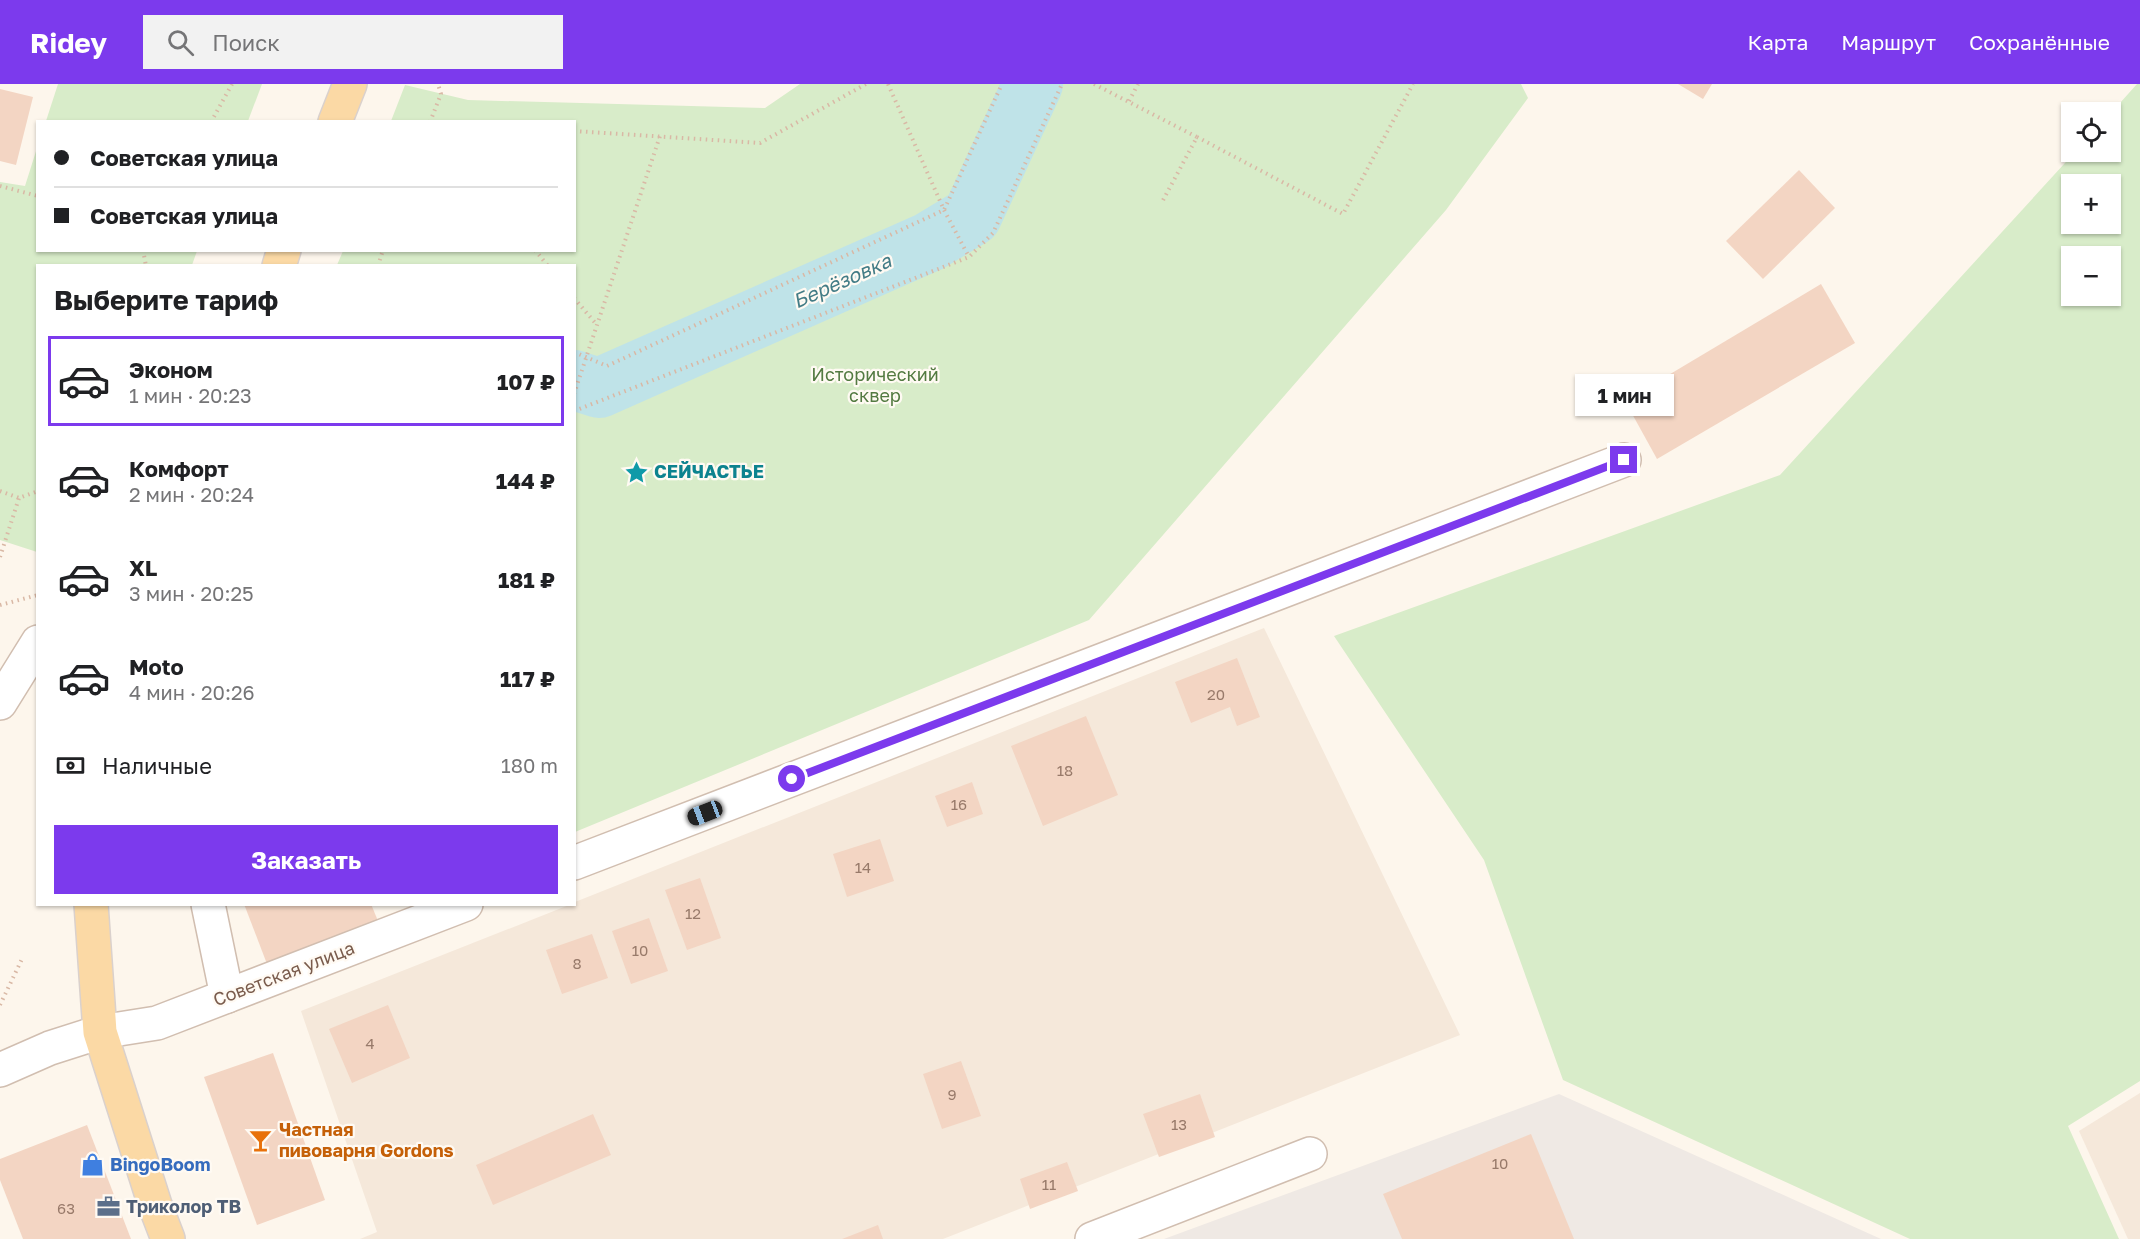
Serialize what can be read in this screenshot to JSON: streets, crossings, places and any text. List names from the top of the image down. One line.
{"streets":{"street":["Советская улица"]},"water":["Берёзовка"],"parks":["Исторический сквер"],"places":{"place":["СЕЙЧАСТЬЕ"],"bar":["Частная пивоварня Gordons"],"shop":["BingoBoom"],"office":["Триколор ТВ"]},"house_numbers":["20","18","16","14","12","10","8","4","9","13","10","11","63"],"page":{"header":"Ridey","search":"Поиск","nav":["Карта","Маршрут","Сохранённые"],"map_buttons":["+","−"],"banner":["Советская улица","Советская улица"],"heading":"Выберите тариф","list":[{"name":"Эконом","note":"1 мин · 20:23","value":"107 ₽"},{"name":"Комфорт","note":"2 мин · 20:24","value":"144 ₽"},{"name":"XL","note":"3 мин · 20:25","value":"181 ₽"},{"name":"Moto","note":"4 мин · 20:26","value":"117 ₽"}],"bubble":"1 мин","pay":["Наличные","180 m"],"buttons":"Заказать"}}
